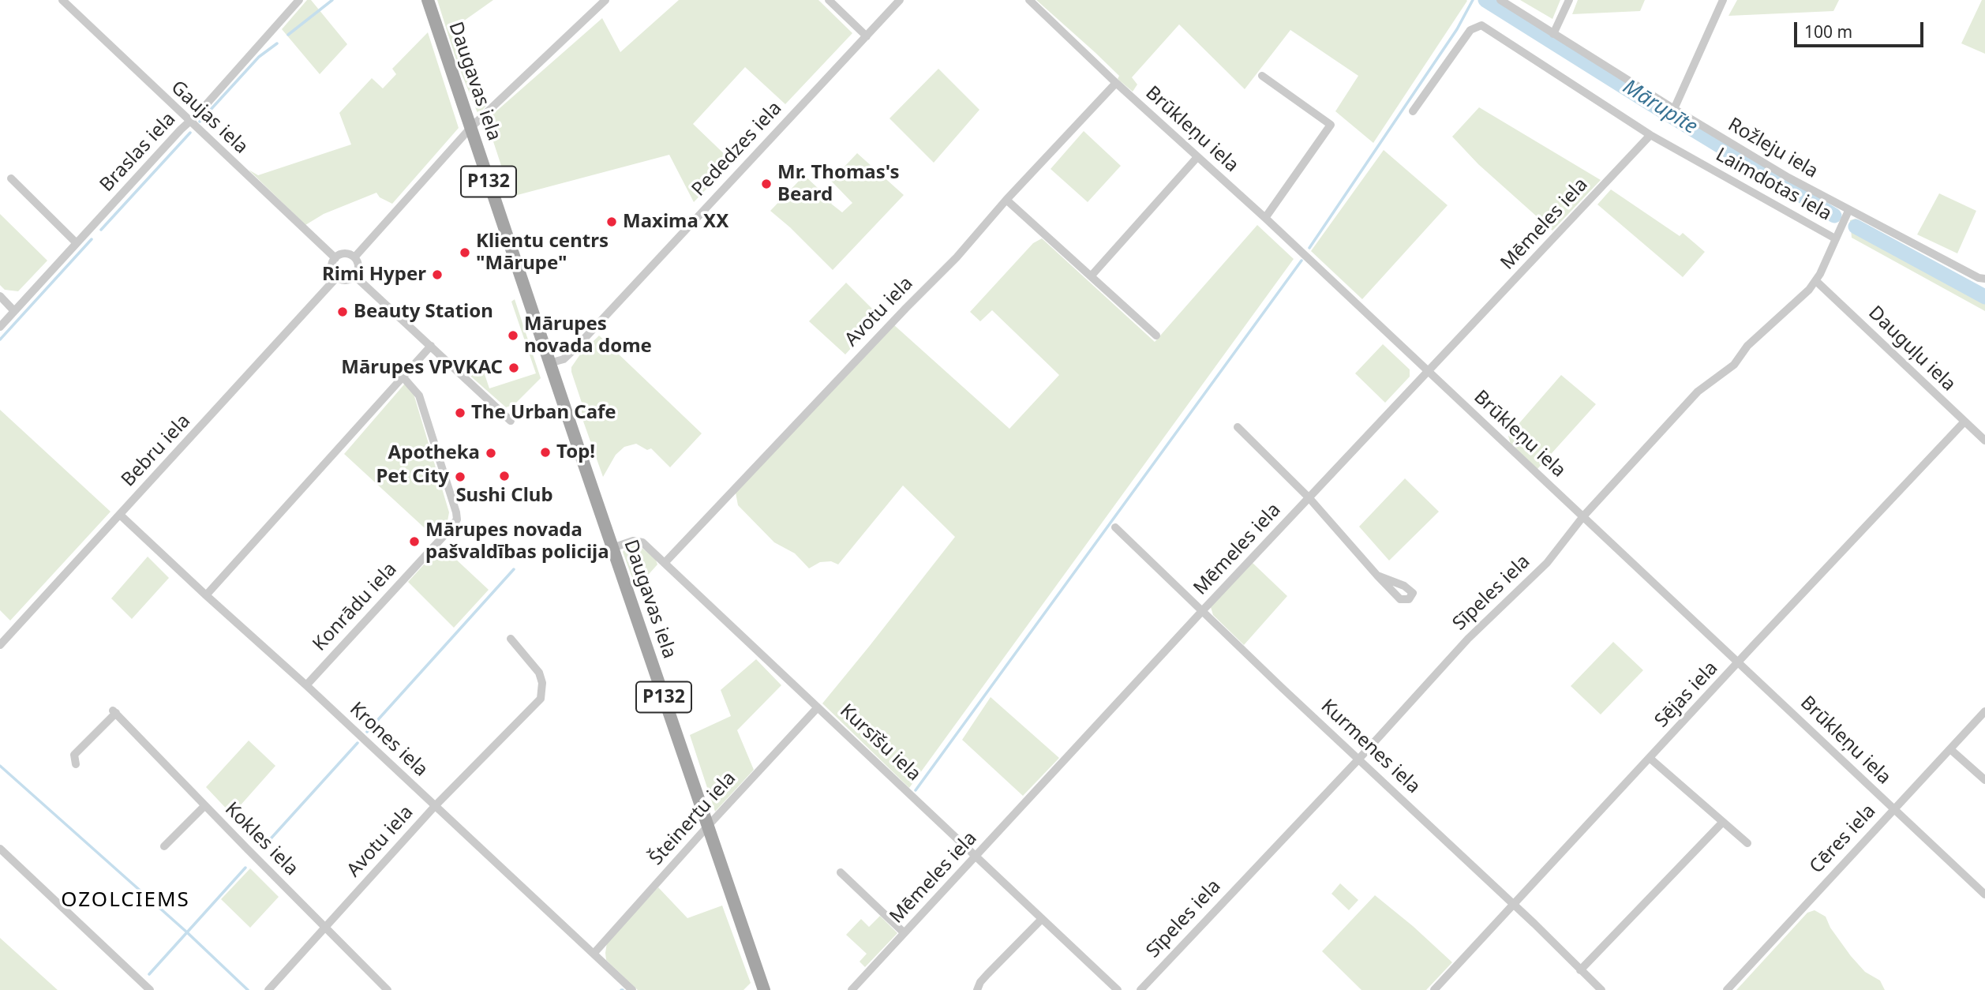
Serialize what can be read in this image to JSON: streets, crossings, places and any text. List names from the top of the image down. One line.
{"streets":{"main road":["Daugavas iela","P132"],"street":["Gaujas iela","Brūkleņu iela","Rožleju iela","Pededzes iela","Braslas iela","Laimdotas iela","Mēmeles iela","Avotu iela","Dauguļu iela","Bebru iela","Sīpeles iela","Konrādu iela","Sējas iela","Krones iela","Kursīšu iela","Kurmenes iela","Šteinertu iela","Kokles iela","Cēres iela"]},"crossings":[["Daugavas iela","Pededzes iela"],["Daugavas iela","Kursīšu iela"],["Daugavas iela","Šteinertu iela"],["Gaujas iela","Braslas iela"],["Gaujas iela","Bebru iela"],["Brūkleņu iela","Mēmeles iela"],["Brūkleņu iela","Avotu iela"],["Brūkleņu iela","Sīpeles iela"],["Brūkleņu iela","Sējas iela"],["Brūkleņu iela","Cēres iela"],["Rožleju iela","Sīpeles iela"],["Laimdotas iela","Mēmeles iela"],["Laimdotas iela","Sīpeles iela"],["Mēmeles iela","Kursīšu iela"],["Mēmeles iela","Kurmenes iela"],["Avotu iela","Krones iela"],["Avotu iela","Kursīšu iela"],["Avotu iela","Kokles iela"],["Dauguļu iela","Sīpeles iela"],["Dauguļu iela","Sējas iela"],["Bebru iela","Krones iela"],["Sīpeles iela","Kurmenes iela"],["Konrādu iela","Krones iela"],["Sējas iela","Kurmenes iela"],["Krones iela","Šteinertu iela"],["Kursīšu iela","Šteinertu iela"]],"districts":["OZOLCIEMS"],"water":["Mārupīte"],"places":["Mr. Thomas's Beard","Maxima XX","Klientu centrs \"Mārupe\"","Rimi Hyper","Beauty Station","Mārupes novada dome","Mārupes VPVKAC","The Urban Cafe","Top!","Apotheka","Sushi Club","Pet City","Mārupes novada pašvaldības policija"],"scale_bar":"100 m"}
